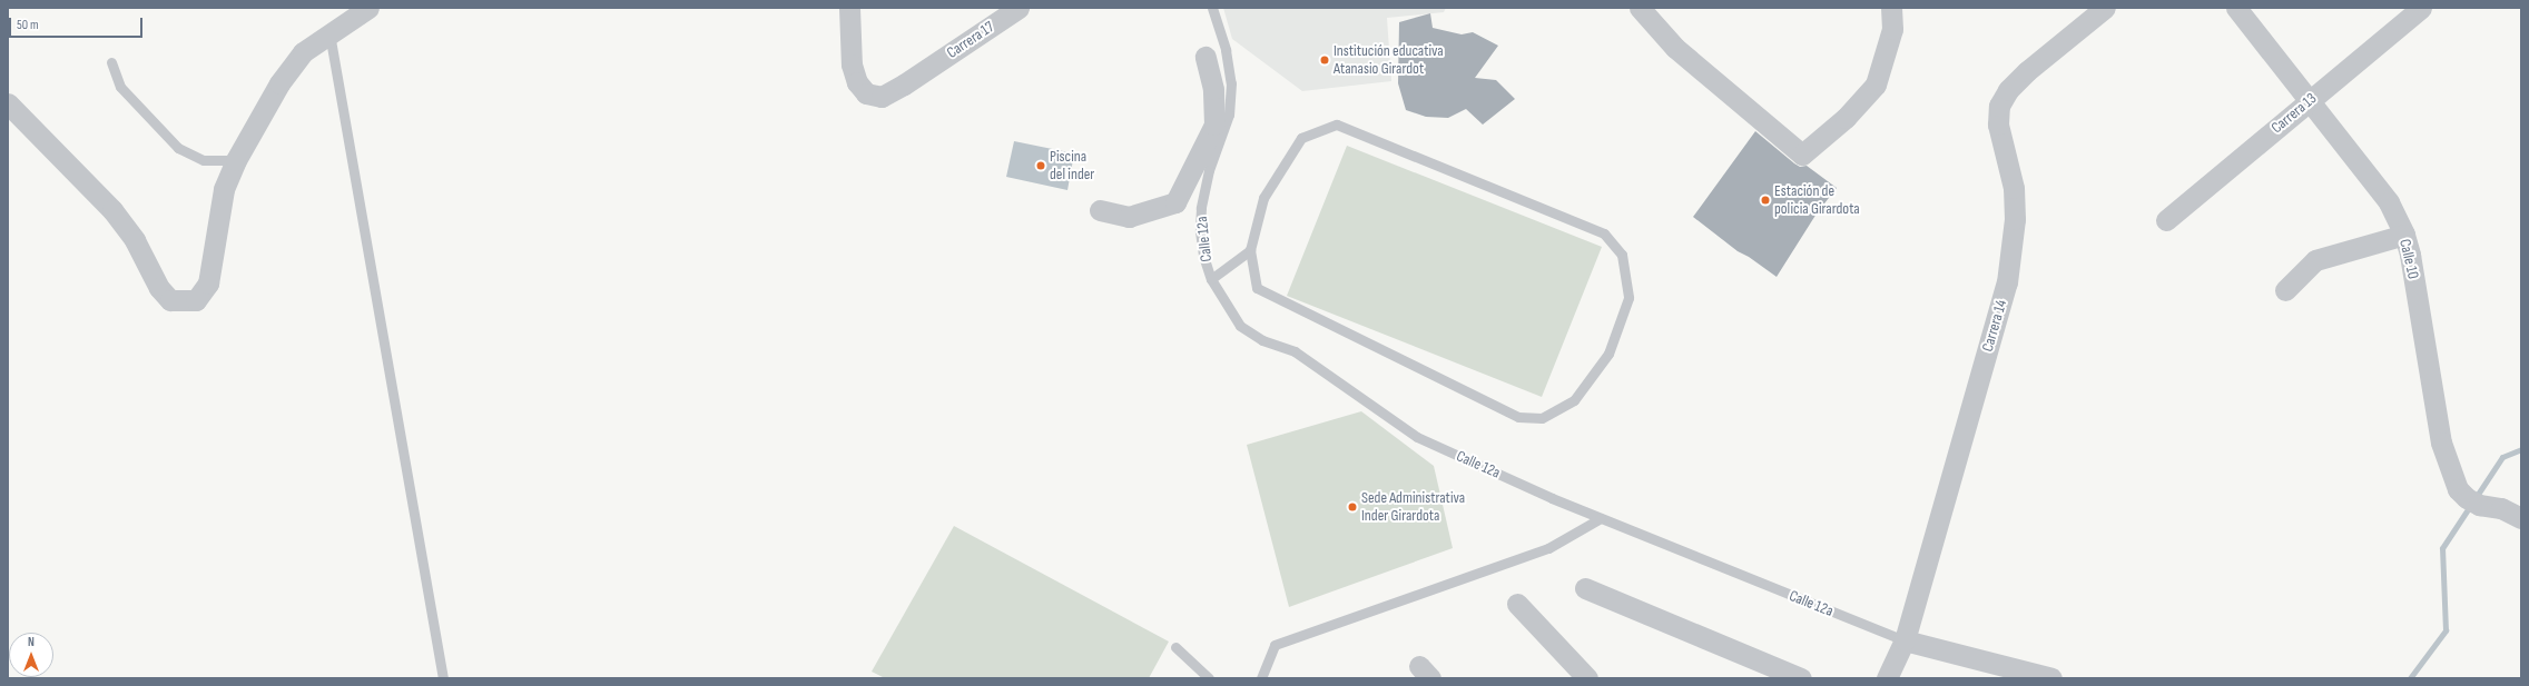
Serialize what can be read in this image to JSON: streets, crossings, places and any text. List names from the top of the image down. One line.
{"streets":{"street":["Carrera 17","Carrera 13","Calle 12a","Calle 10","Carrera 14"]},"crossings":[["Carrera 13","Calle 10"],["Calle 12a","Carrera 14"]],"places":["Institución educativa Atanasio Girardot","Piscina del inder","Estación de policia Girardota","Sede Administrativa Inder Girardota"],"scale_bar":"50 m","north":"top"}
